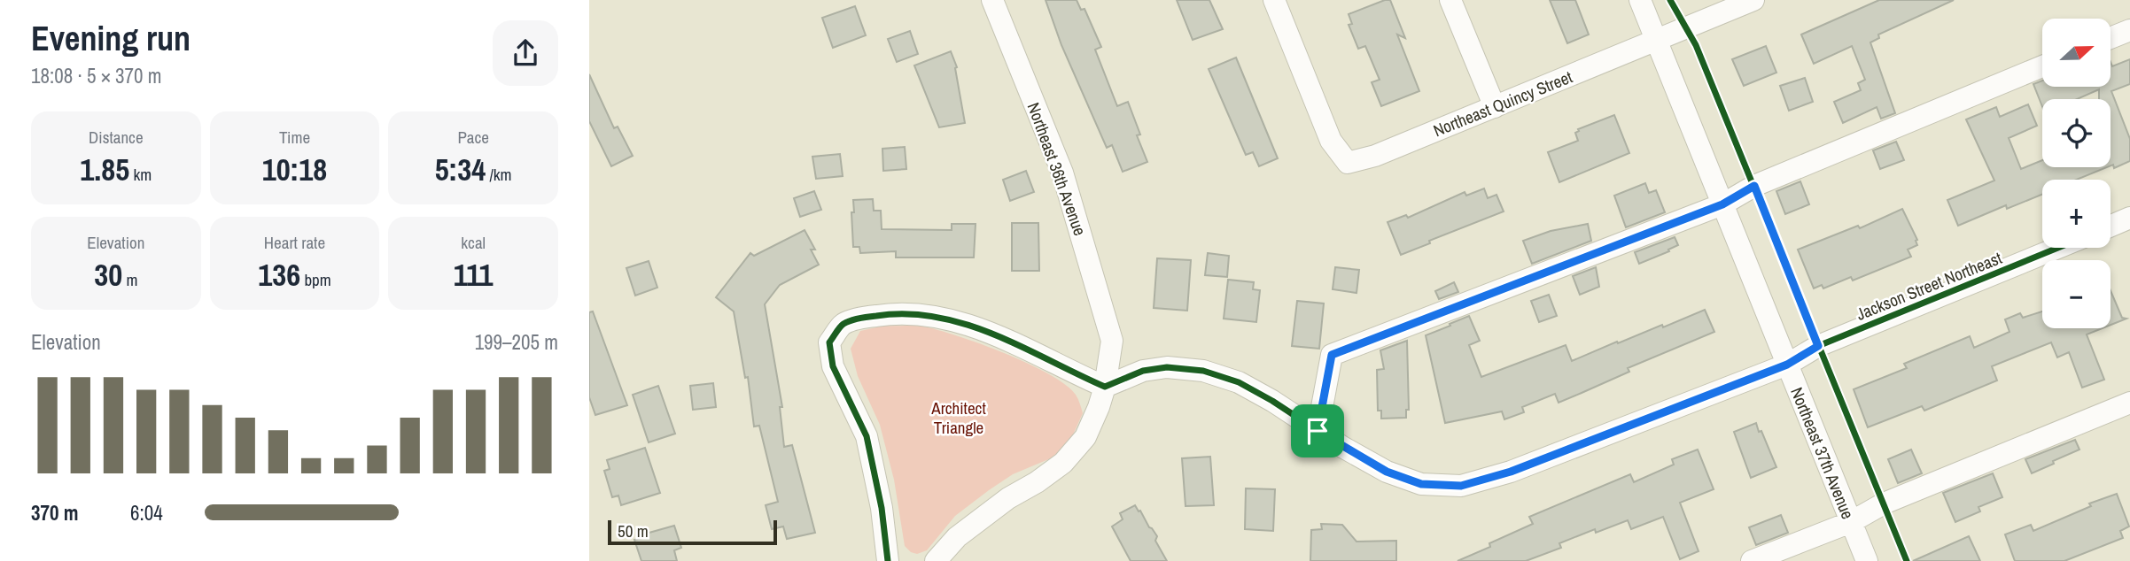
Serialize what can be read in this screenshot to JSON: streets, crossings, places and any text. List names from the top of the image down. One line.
{"streets":{"street":["Northeast Quincy Street","Northeast 36th Avenue","Jackson Street Northeast","Northeast 37th Avenue"]},"crossings":[["Northeast Quincy Street","Northeast 37th Avenue"],["Northeast 36th Avenue","Jackson Street Northeast"],["Jackson Street Northeast","Northeast 37th Avenue"]],"parks":["Architect Triangle"],"scale_bar":"50 m","north":"right","page":{"heading":["Evening run","18:08 · 5 × 370 m"],"map_buttons":["+","−"],"stats":[["Distance","1.85 km"],["Time","10:18"],["Pace","5:34 /km"],["Elevation","30 m"],["Heart rate","136 bpm"],["kcal","111"]],"chart":["Elevation","199–205 m"],"list":[{"name":"370 m","note":"6:04"}],"scale":"50 m"}}
